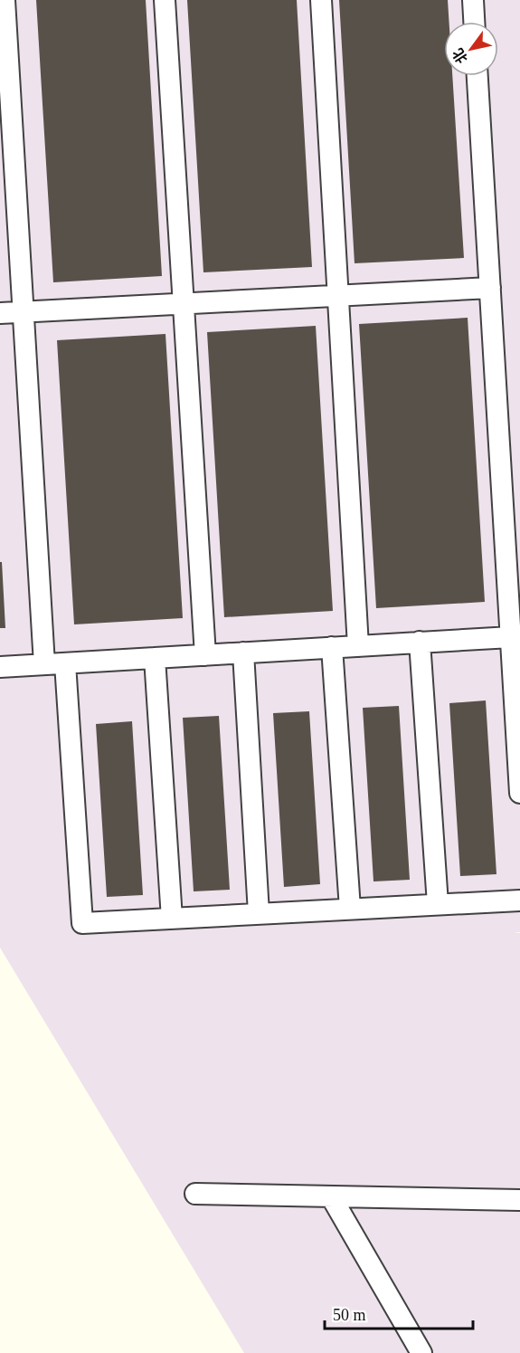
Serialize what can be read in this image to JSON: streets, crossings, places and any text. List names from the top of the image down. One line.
{"scale_bar":"50 m","north":"bottom left"}
